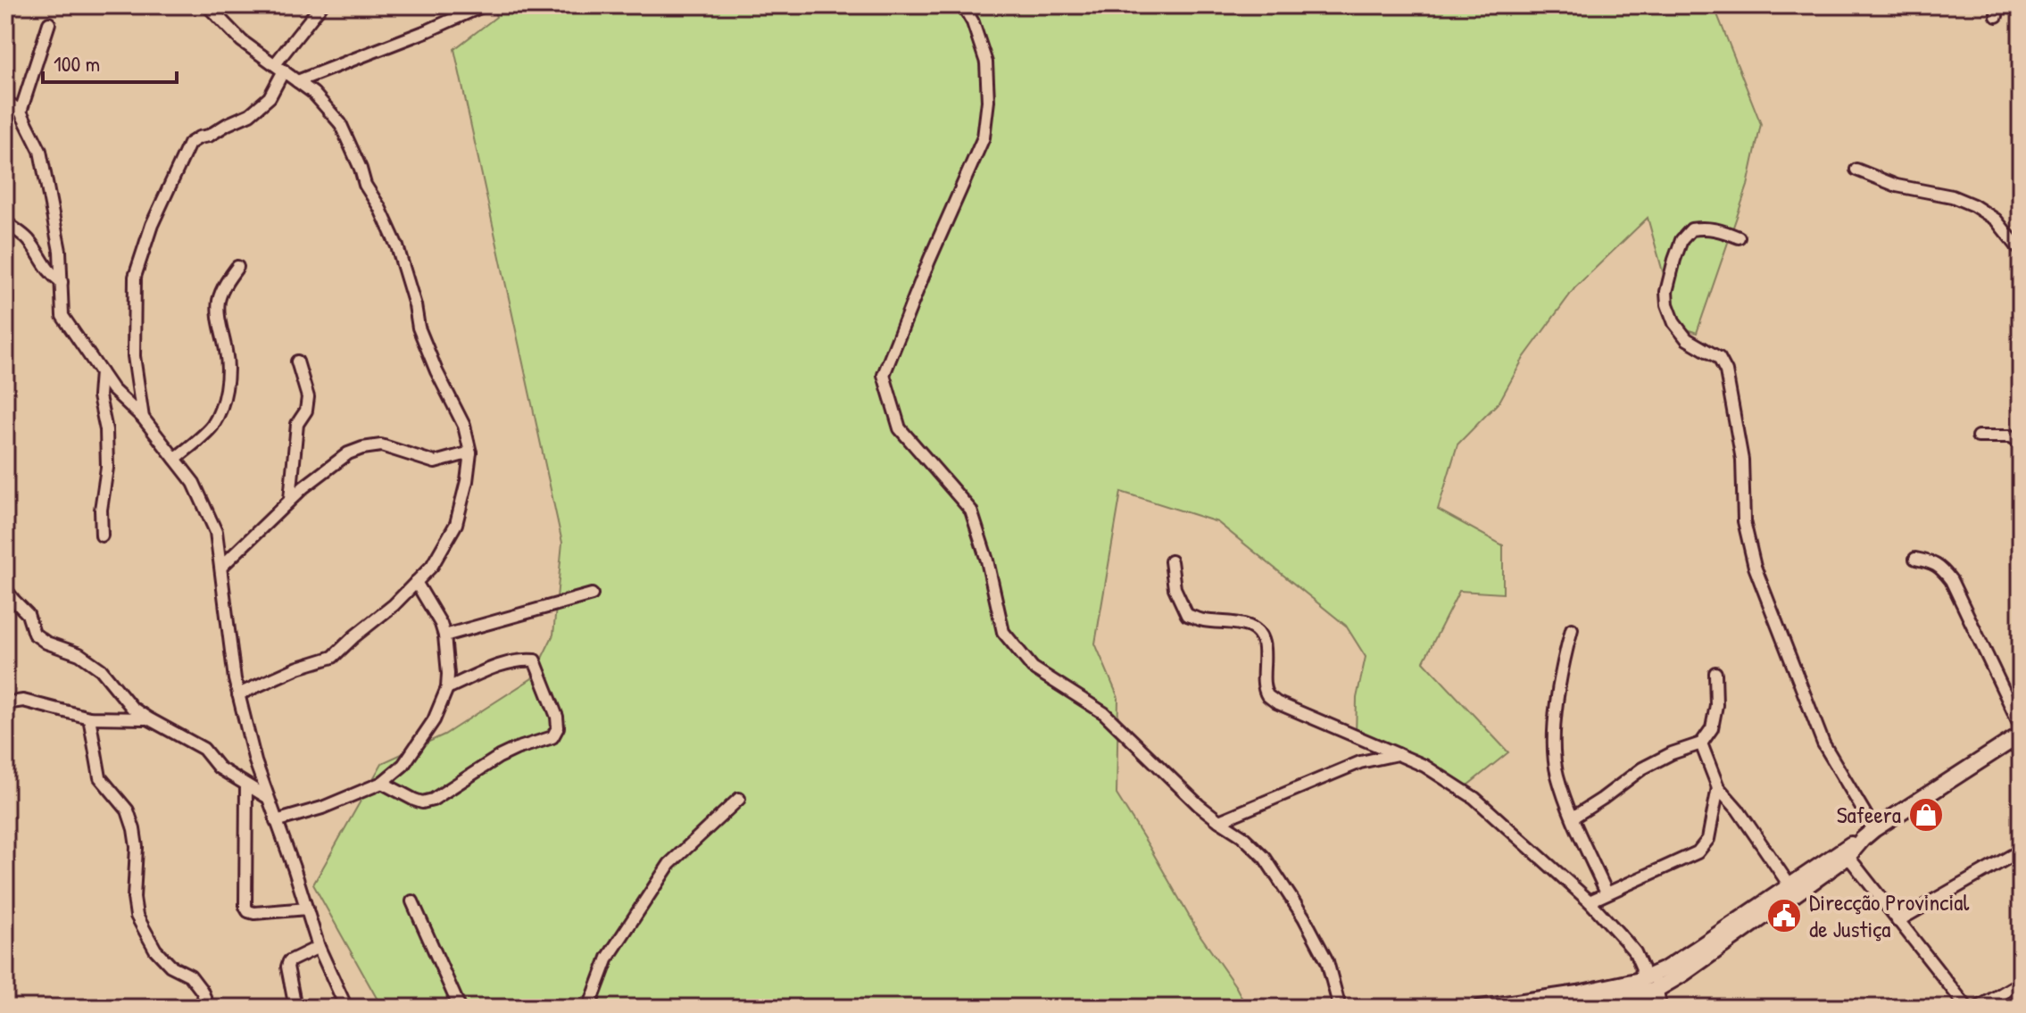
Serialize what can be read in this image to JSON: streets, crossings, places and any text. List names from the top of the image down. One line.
{"places":{"shop":["Safeera"],"public building":["Direcção Provincial de Justiça"]},"scale_bar":"100 m"}
